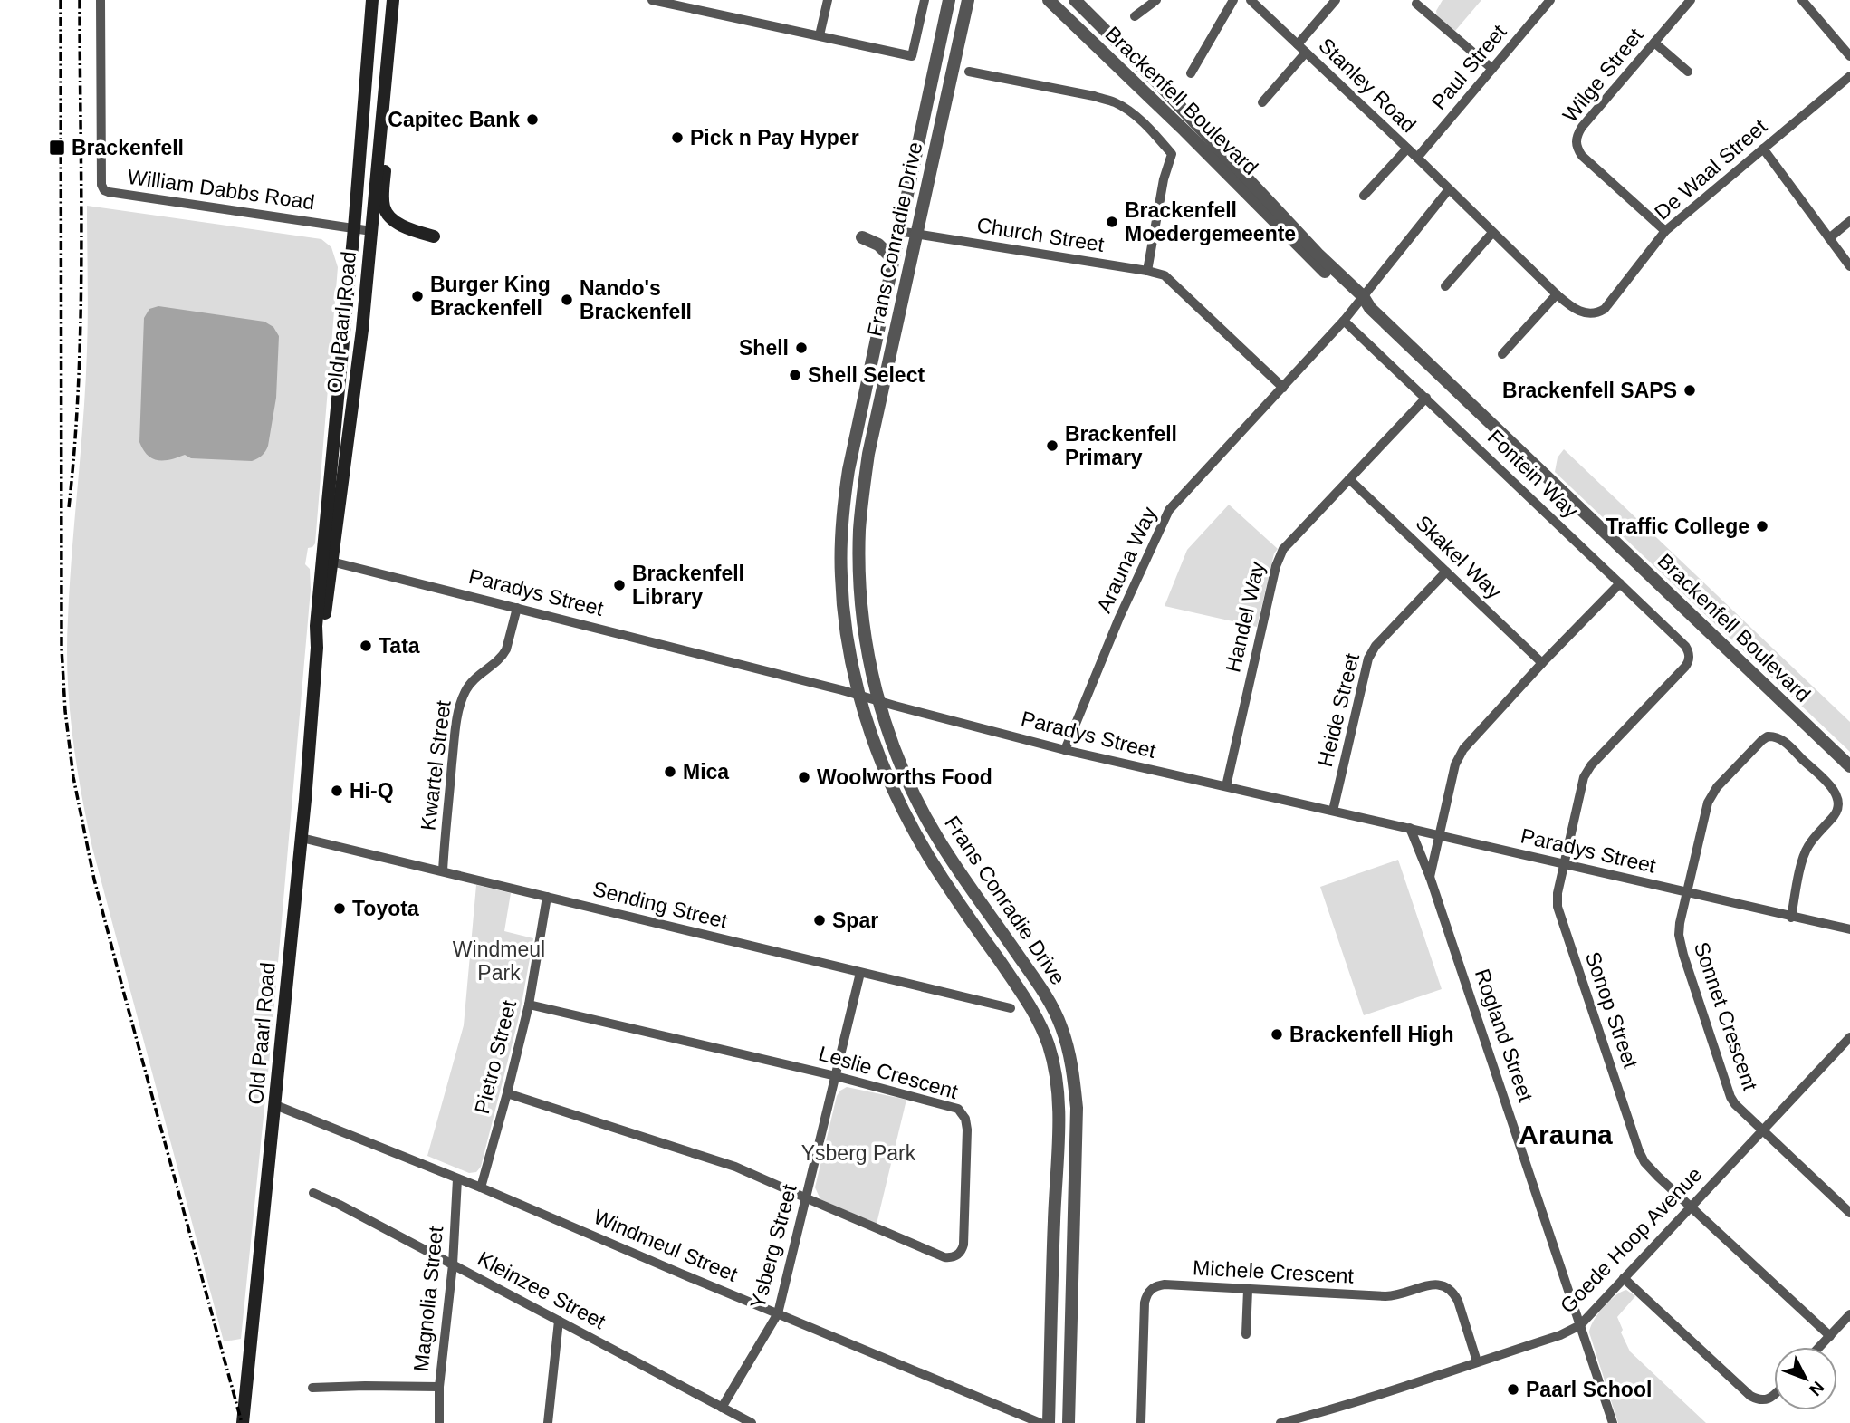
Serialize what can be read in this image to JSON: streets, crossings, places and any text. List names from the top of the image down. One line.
{"streets":{"main road":["Old Paarl Road"],"street":["Paul Street","Wilge Street","Stanley Road","Brackenfell Boulevard","De Waal Street","William Dabbs Road","Church Street","Frans Conradie Drive","Fontein Way","Skakel Way","Arauna Way","Paradys Street","Handel Way","Heide Street","Kwartel Street","Sending Street","Sonop Street","Sonnet Crescent","Rogland Street","Pietro Street","Leslie Crescent","Goede Hoop Avenue","Windmeul Street","Ysberg Street","Michele Crescent","Kleinzee Street","Magnolia Street"]},"crossings":[["Paul Street","Stanley Road"],["Wilge Street","De Waal Street"],["Stanley Road","De Waal Street"],["Brackenfell Boulevard","Arauna Way"],["William Dabbs Road","Old Paarl Road"],["Church Street","Frans Conradie Drive"],["Church Street","Arauna Way"],["Frans Conradie Drive","Paradys Street"],["Old Paarl Road","Paradys Street"],["Old Paarl Road","Sending Street"],["Old Paarl Road","Windmeul Street"],["Fontein Way","Arauna Way"],["Fontein Way","Handel Way"],["Fontein Way","Sonop Street"],["Skakel Way","Handel Way"],["Skakel Way","Heide Street"],["Arauna Way","Paradys Street"],["Paradys Street","Handel Way"],["Paradys Street","Heide Street"],["Paradys Street","Kwartel Street"],["Paradys Street","Sonop Street"],["Paradys Street","Sonnet Crescent"],["Paradys Street","Rogland Street"],["Kwartel Street","Sending Street"],["Sending Street","Pietro Street"],["Sending Street","Ysberg Street"],["Sonop Street","Goede Hoop Avenue"],["Sonnet Crescent","Goede Hoop Avenue"],["Rogland Street","Goede Hoop Avenue"],["Pietro Street","Leslie Crescent"],["Pietro Street","Windmeul Street"],["Leslie Crescent","Ysberg Street"],["Goede Hoop Avenue","Michele Crescent"],["Windmeul Street","Ysberg Street"],["Windmeul Street","Magnolia Street"],["Ysberg Street","Kleinzee Street"],["Kleinzee Street","Magnolia Street"]],"districts":["Arauna"],"parks":["Windmeul Park","Ysberg Park"],"places":{"other":["Capitec Bank","Pick n Pay Hyper","Brackenfell Moedergemeente","Burger King Brackenfell","Nando's Brackenfell","Shell","Shell Select","Brackenfell SAPS","Brackenfell Primary","Traffic College","Brackenfell Library","Tata","Mica","Woolworths Food","Hi-Q","Toyota","Spar","Brackenfell High","Paarl School"],"transit":["Brackenfell"]},"north":"bottom right"}
